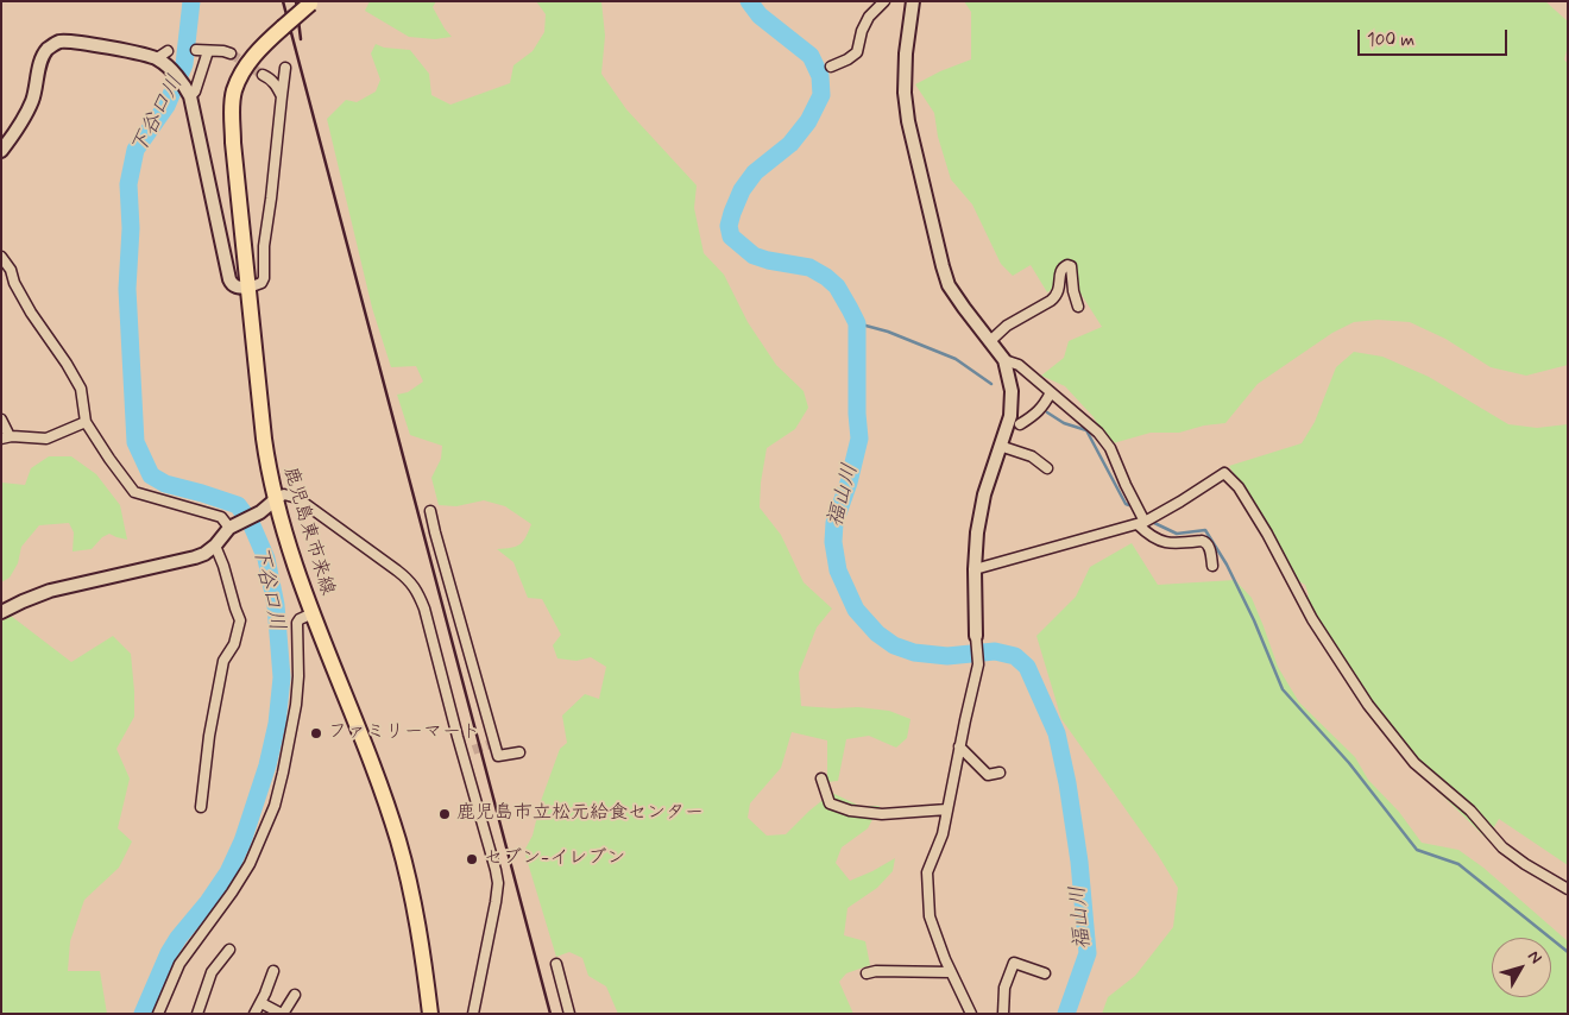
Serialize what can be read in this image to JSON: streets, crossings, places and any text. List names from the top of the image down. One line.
{"streets":{"main road":["鹿児島東市来線"]},"water":["下谷口川","福山川"],"places":["ファミリーマート","鹿児島市立松元給食センター","セブン-イレブン"],"scale_bar":"100 m","north":"top right"}
